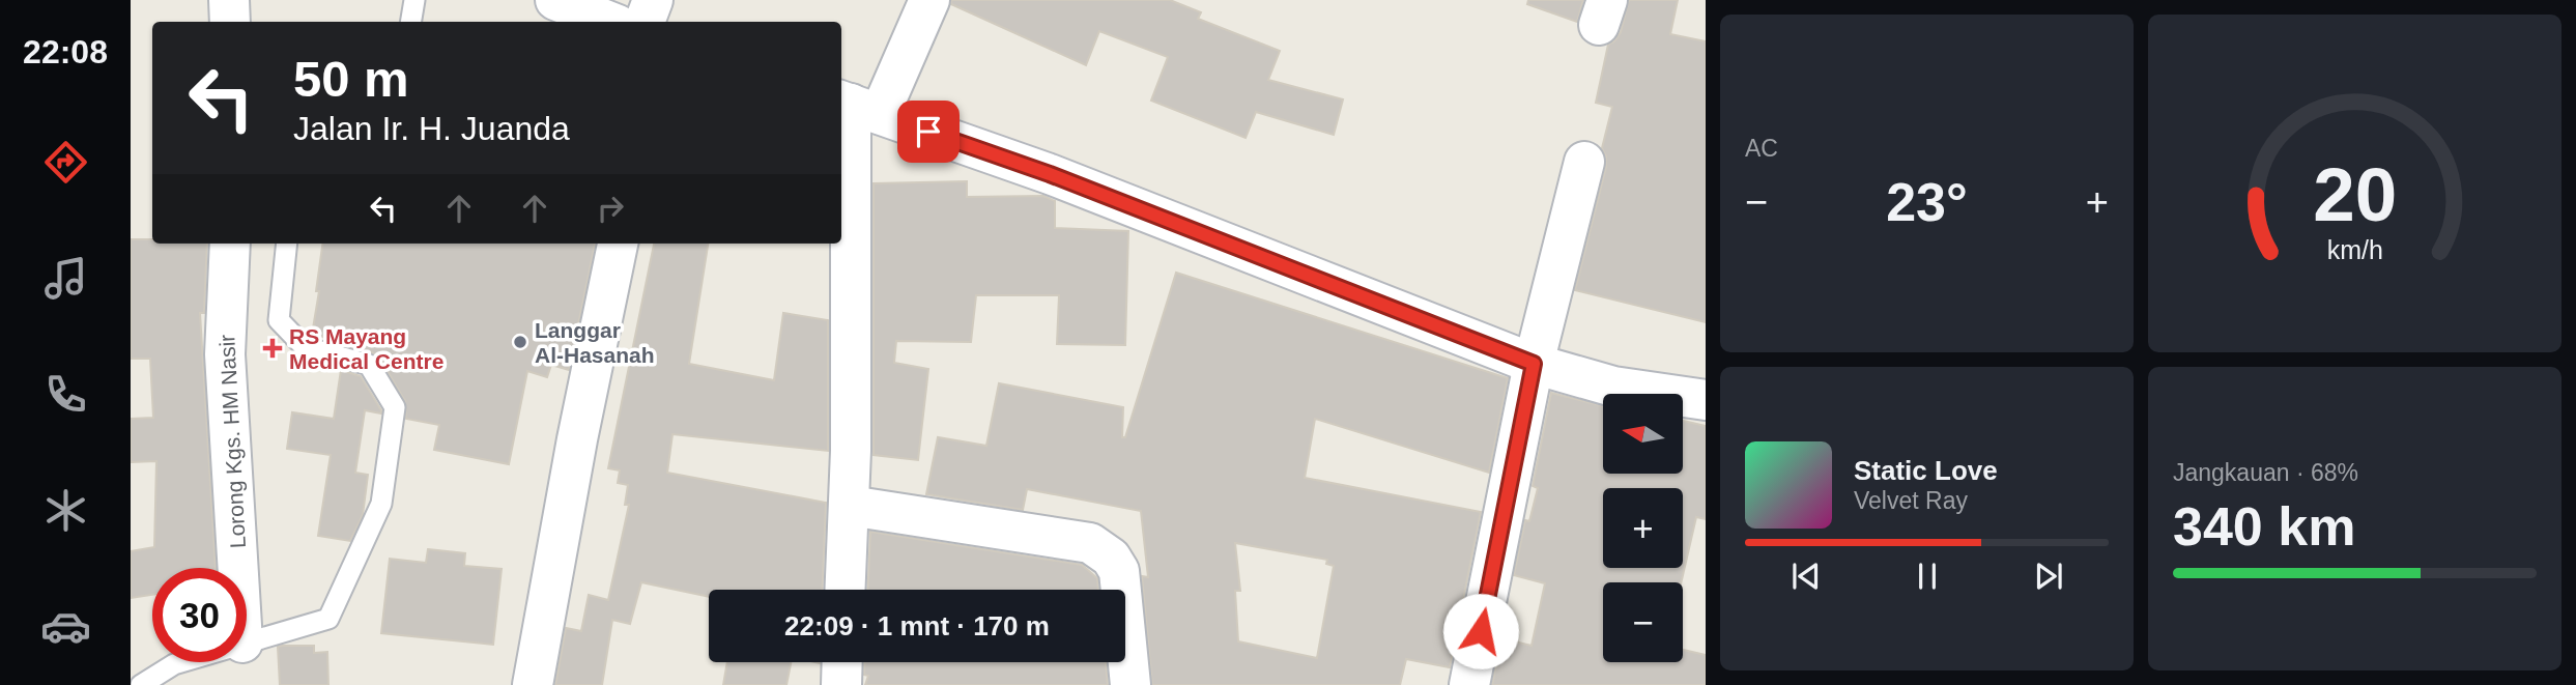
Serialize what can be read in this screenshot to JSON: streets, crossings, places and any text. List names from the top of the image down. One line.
{"streets":{"street":["Lorong Kgs. HM Nasir"]},"places":{"other":["Langgar Al-Hasanah"],"health":["RS Mayang Medical Centre"]},"north":"left","page":{"tabs":"22:08","tile":["AC",["Jangkauan · 68%","340 km"]],"turn":["50 m","Jalan Ir. H. Juanda"],"heat":["−","23°","+"],"map_buttons":["+","−"],"song":["Static Love","Velvet Ray"],"limit":"30","trip":"22:09 · 1 mnt · 170 m","gauge":["20","km/h"]}}
